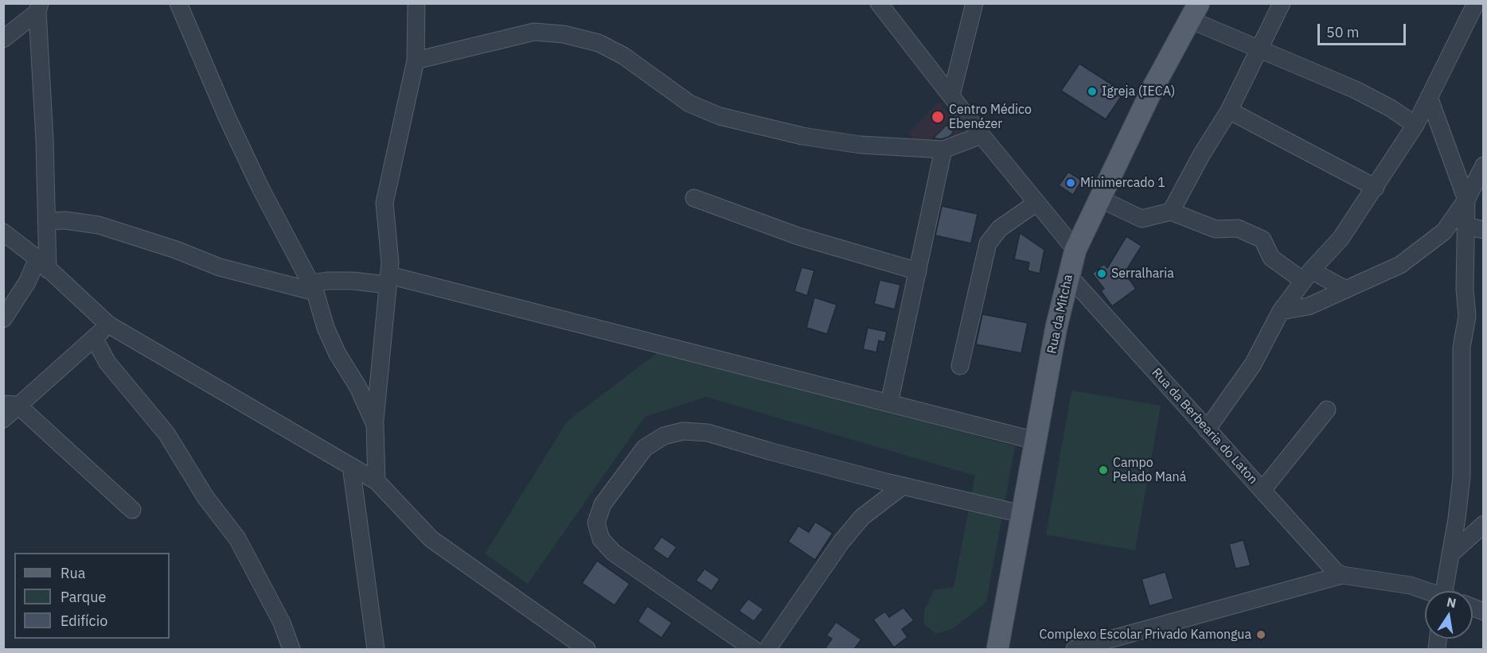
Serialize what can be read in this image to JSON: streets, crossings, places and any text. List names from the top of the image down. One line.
{"streets":{"main road":["Rua da Mitcha"],"street":["Rua da Berbearia do Laton"]},"crossings":[["Rua da Mitcha","Rua da Berbearia do Laton"]],"places":["Igreja (IECA)","Centro Médico Ebenézer","Minimercado 1","Serralharia","Campo Pelado Maná","Complexo Escolar Privado Kamongua"],"legend":["Rua","Parque","Edifício"],"scale_bar":"50 m","north":"top"}
